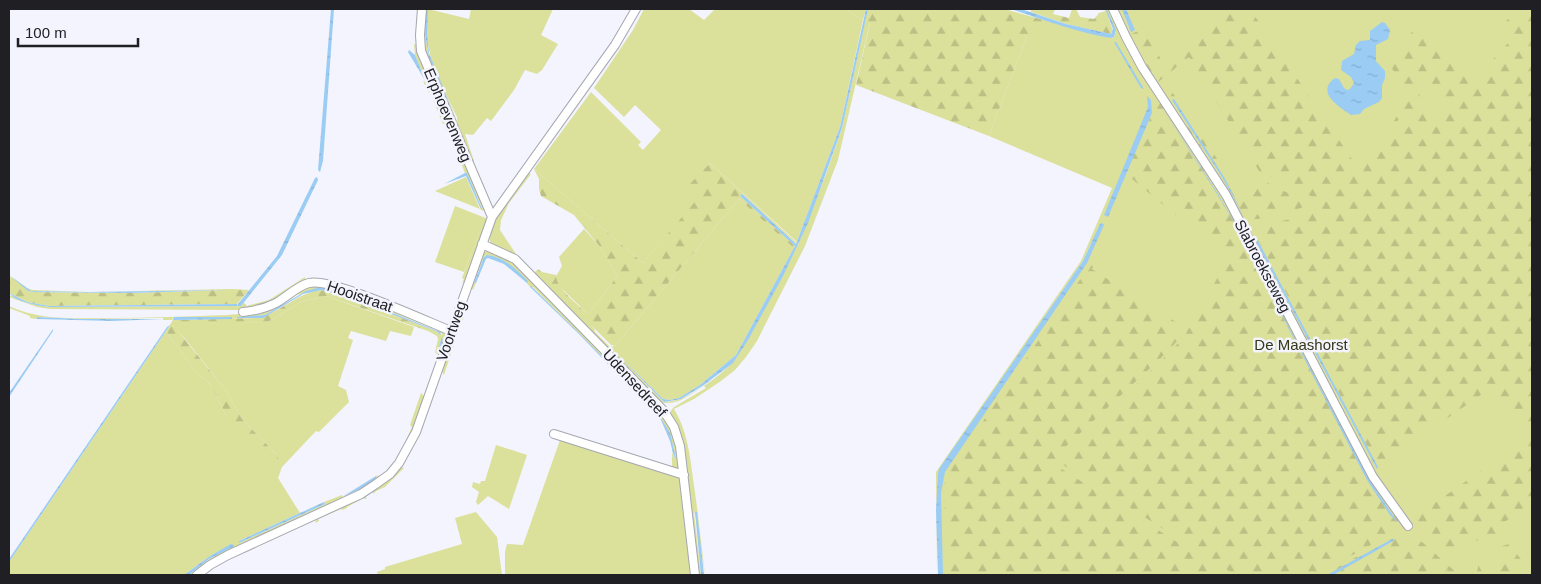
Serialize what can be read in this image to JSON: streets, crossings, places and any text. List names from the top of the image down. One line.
{"streets":{"street":["Erphoevenweg","Slabroekseweg","Hooistraat","Voortweg","Udensedreef"]},"crossings":[["Erphoevenweg","Voortweg"],["Hooistraat","Voortweg"],["Voortweg","Udensedreef"]],"parks":["De Maashorst"],"scale_bar":"100 m"}
